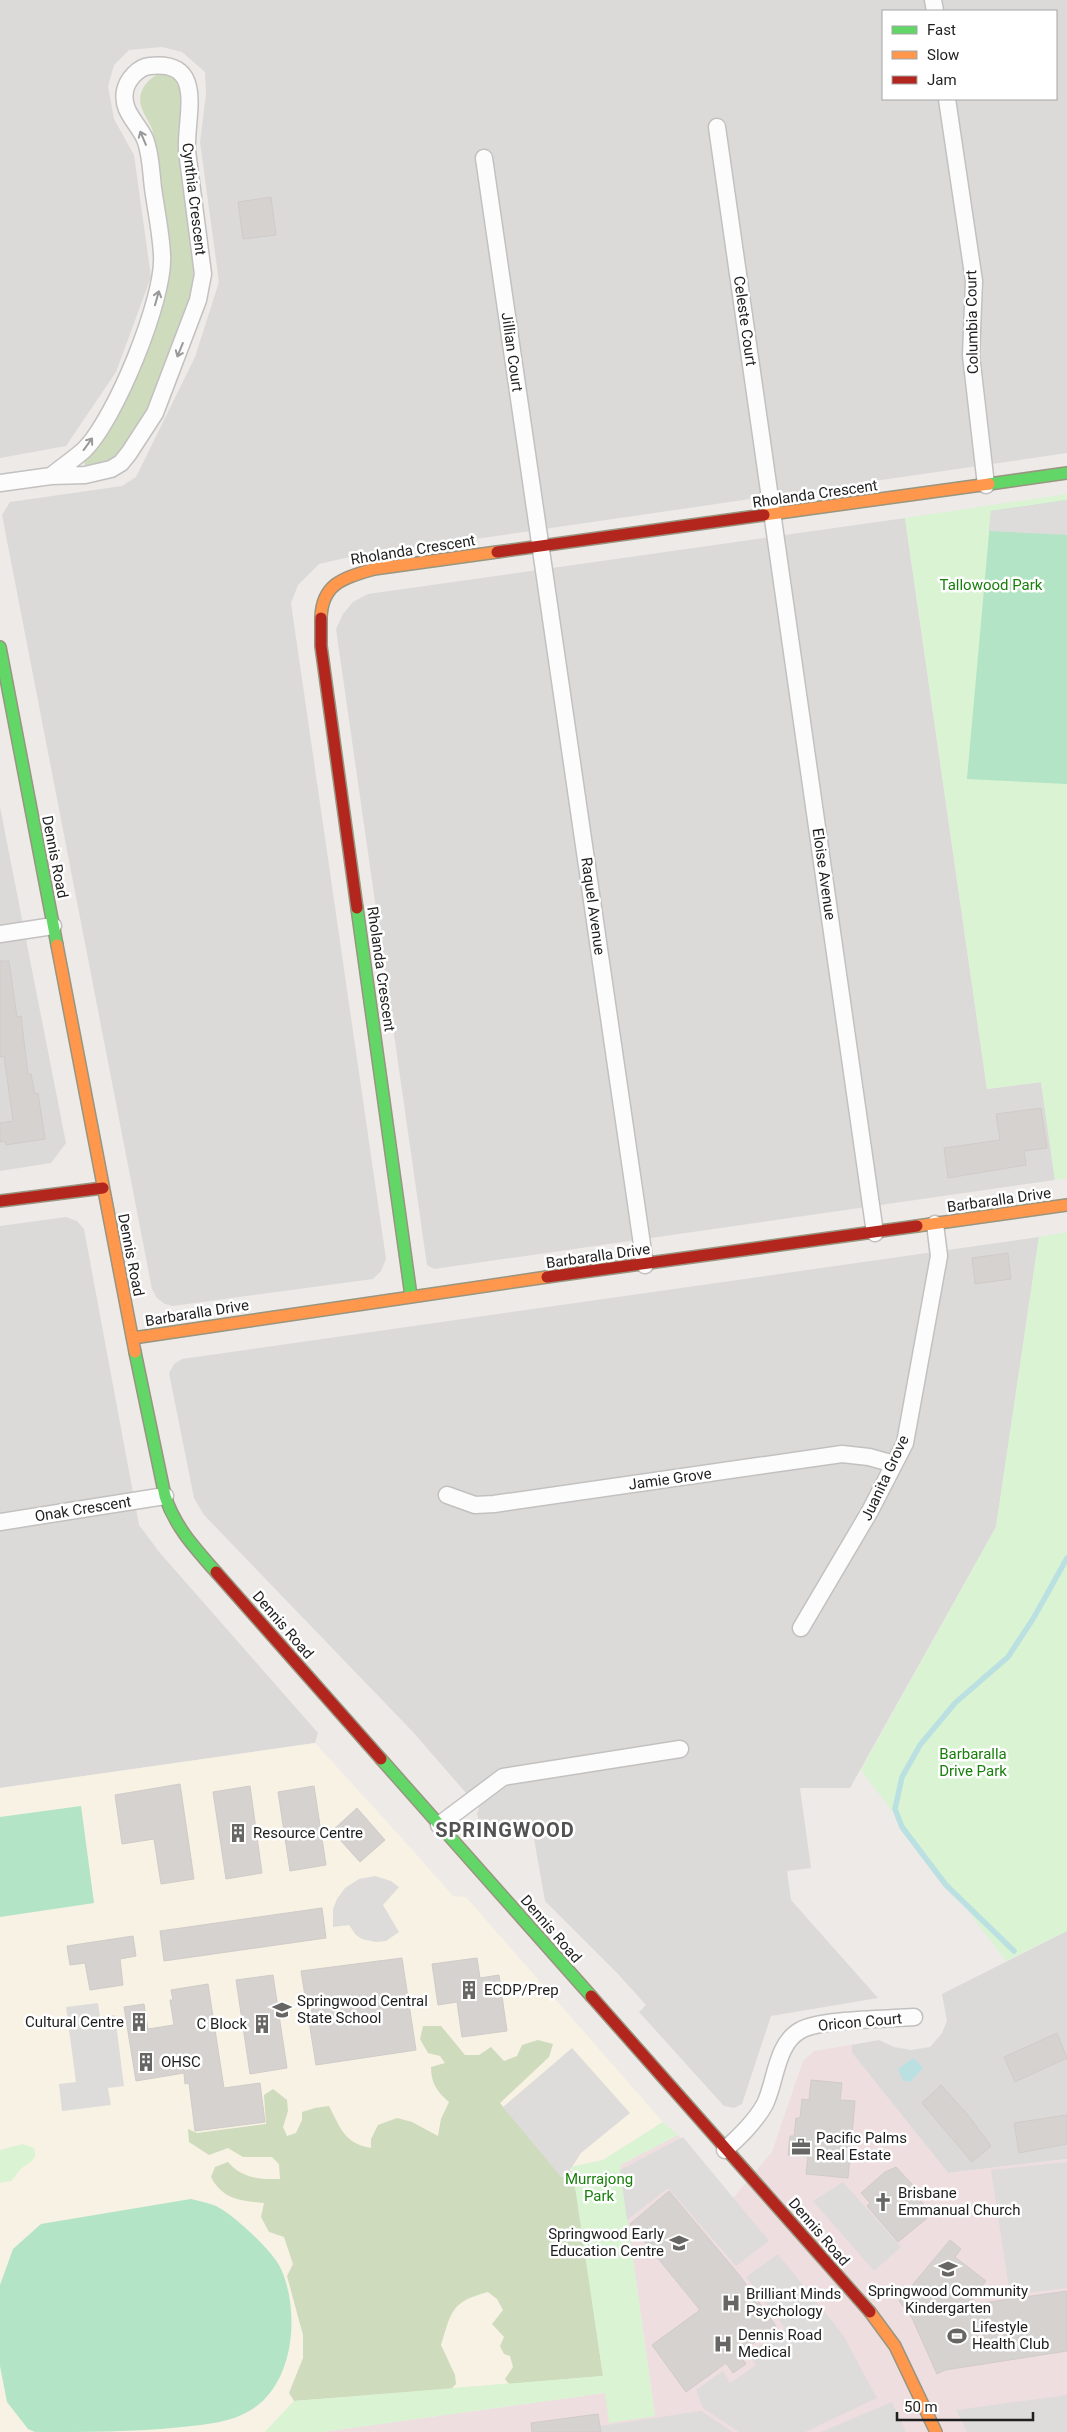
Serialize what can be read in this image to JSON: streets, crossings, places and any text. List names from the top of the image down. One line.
{"streets":{"street":["Cynthia Crescent","Celeste Court","Columbia Court","Jillian Court","Rholanda Crescent","Dennis Road","Eloise Avenue","Raquel Avenue","Barbaralla Drive","Juanita Grove","Jamie Grove","Onak Crescent","Oricon Court"]},"crossings":[["Celeste Court","Rholanda Crescent"],["Celeste Court","Eloise Avenue"],["Columbia Court","Rholanda Crescent"],["Jillian Court","Rholanda Crescent"],["Jillian Court","Raquel Avenue"],["Rholanda Crescent","Eloise Avenue"],["Rholanda Crescent","Raquel Avenue"],["Rholanda Crescent","Barbaralla Drive"],["Dennis Road","Barbaralla Drive"],["Dennis Road","Onak Crescent"],["Dennis Road","Oricon Court"],["Eloise Avenue","Barbaralla Drive"],["Raquel Avenue","Barbaralla Drive"],["Barbaralla Drive","Juanita Grove"],["Juanita Grove","Jamie Grove"]],"districts":["SPRINGWOOD"],"parks":["Tallowood Park","Barbaralla Drive Park","Murrajong Park"],"places":{"building":["Resource Centre","ECDP/Prep","Cultural Centre","C Block","OHSC"],"school or university":["Springwood Central State School","Springwood Early Education Centre","Springwood Community Kindergarten"],"office":["Pacific Palms Real Estate"],"church":["Brisbane Emmanual Church"],"hospital":["Brilliant Minds Psychology","Dennis Road Medical"],"sports":["Lifestyle Health Club"]},"legend":["Fast","Slow","Jam"],"scale_bar":"50 m"}
